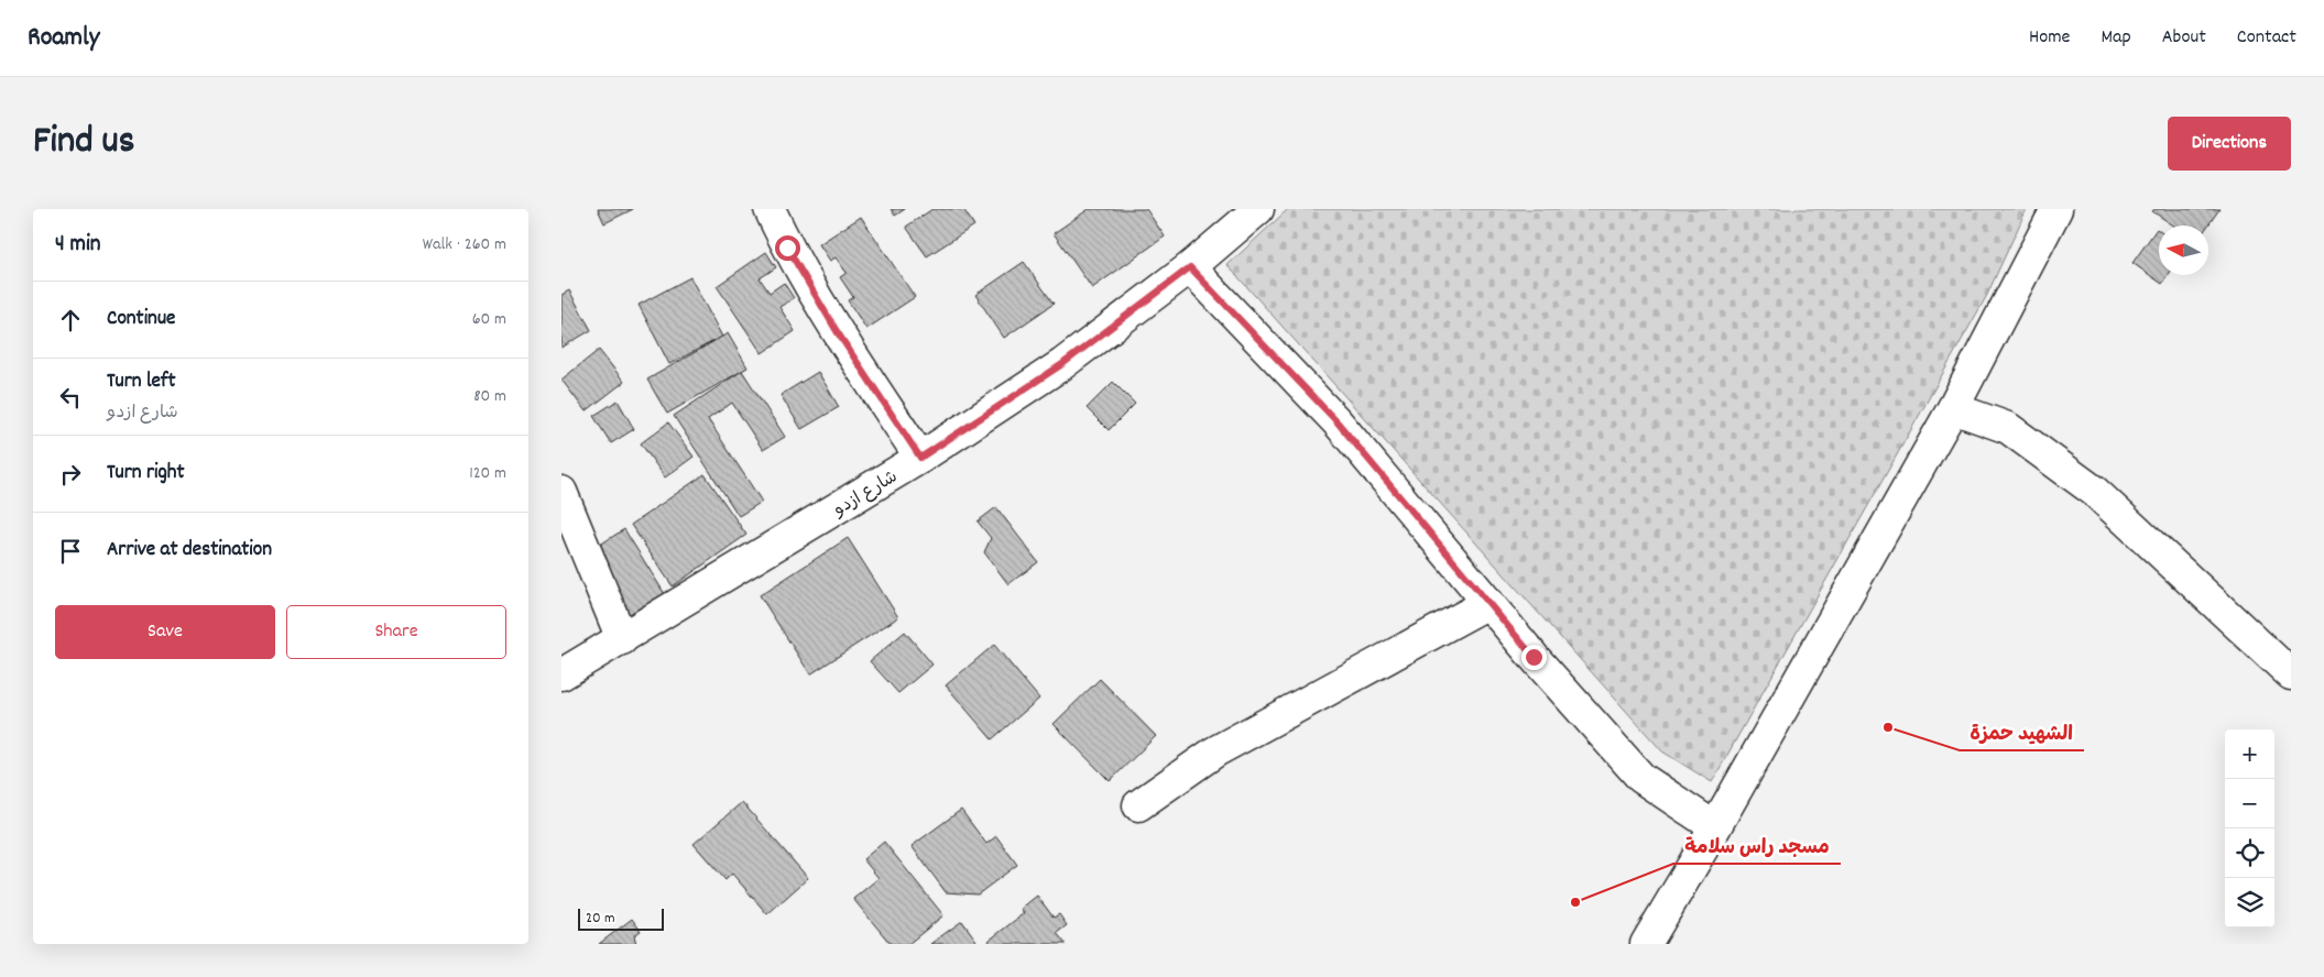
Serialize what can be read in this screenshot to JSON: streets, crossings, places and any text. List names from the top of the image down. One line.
{"streets":{"street":["شارع ازدو"]},"places":["الشهيد حمزة","مسجد راس سلامة"],"scale_bar":"20 m","north":"left","page":{"header":"Roamly","nav":["Home","Map","About","Contact"],"title":"Find us","buttons":["Directions",["Save","Share"]],"heading":["4 min","Walk · 260 m"],"list":[["Continue","60 m"],["Turn left","شارع ازدو","80 m"],["Turn right","120 m"],"Arrive at destination"],"map_buttons":["+","−"],"scale":"20 m"}}
